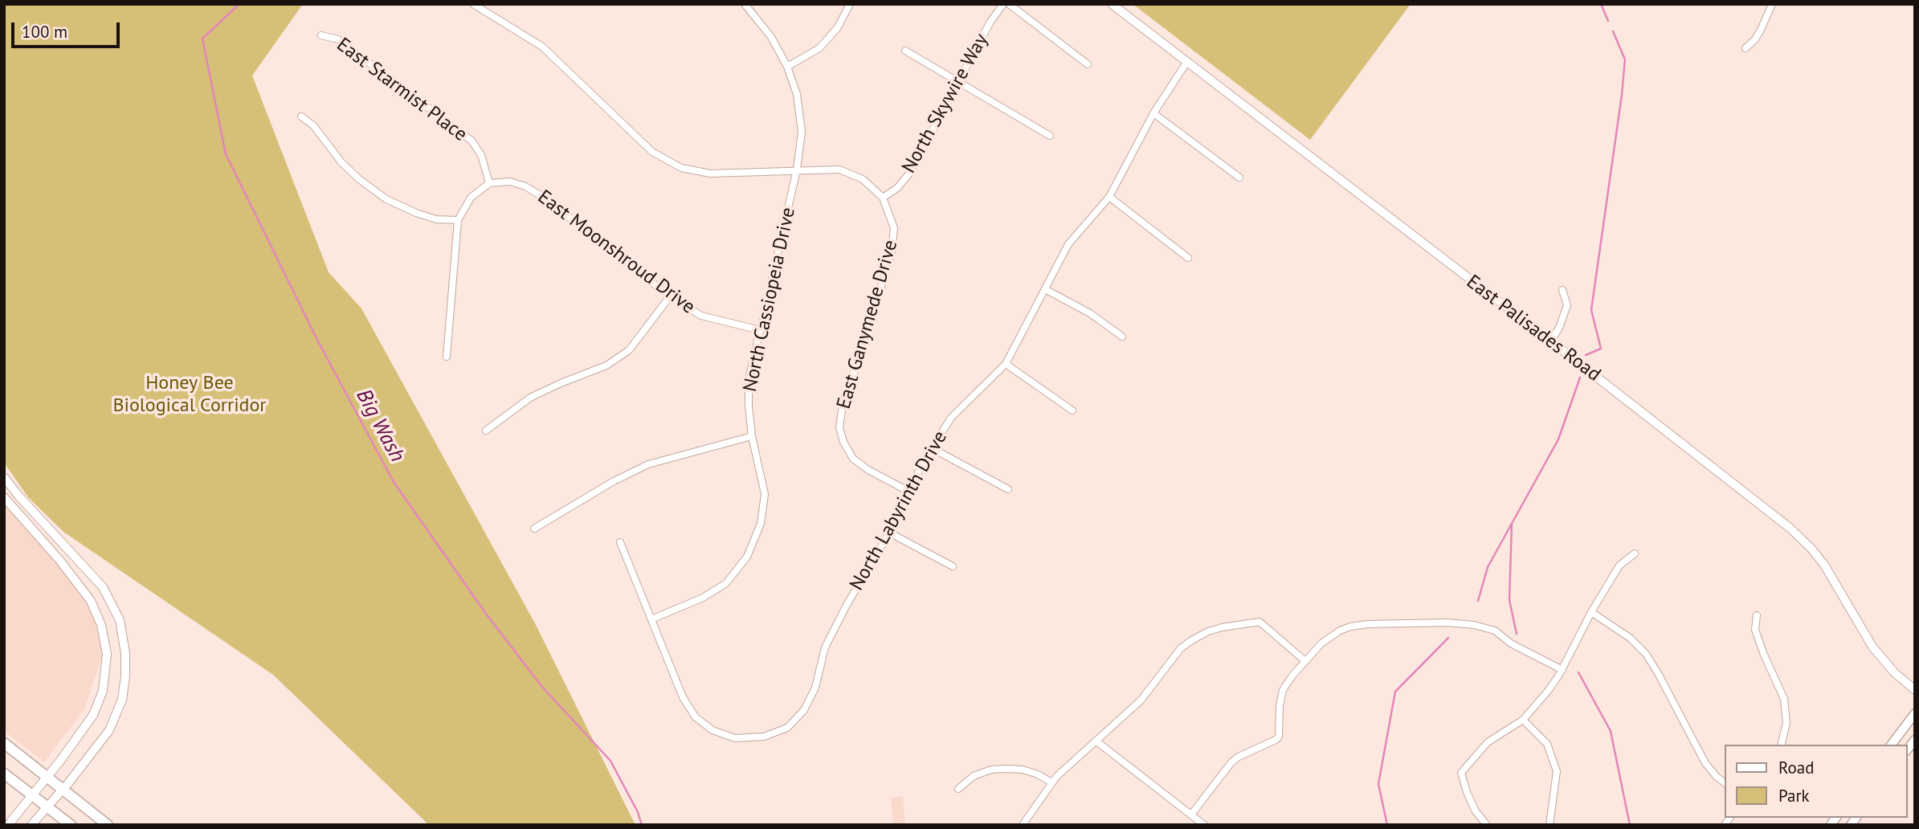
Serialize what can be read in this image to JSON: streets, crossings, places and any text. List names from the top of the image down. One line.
{"streets":{"street":["East Starmist Place","North Skywire Way","East Moonshroud Drive","North Cassiopeia Drive","East Ganymede Drive","East Palisades Road","North Labyrinth Drive"]},"crossings":[["East Starmist Place","East Moonshroud Drive"],["North Skywire Way","East Ganymede Drive"],["East Moonshroud Drive","North Cassiopeia Drive"],["North Cassiopeia Drive","East Ganymede Drive"],["North Cassiopeia Drive","North Labyrinth Drive"],["East Ganymede Drive","North Labyrinth Drive"],["East Palisades Road","North Labyrinth Drive"]],"water":["Big Wash"],"parks":["Honey Bee Biological Corridor"],"legend":["Road","Park"],"scale_bar":"100 m"}
